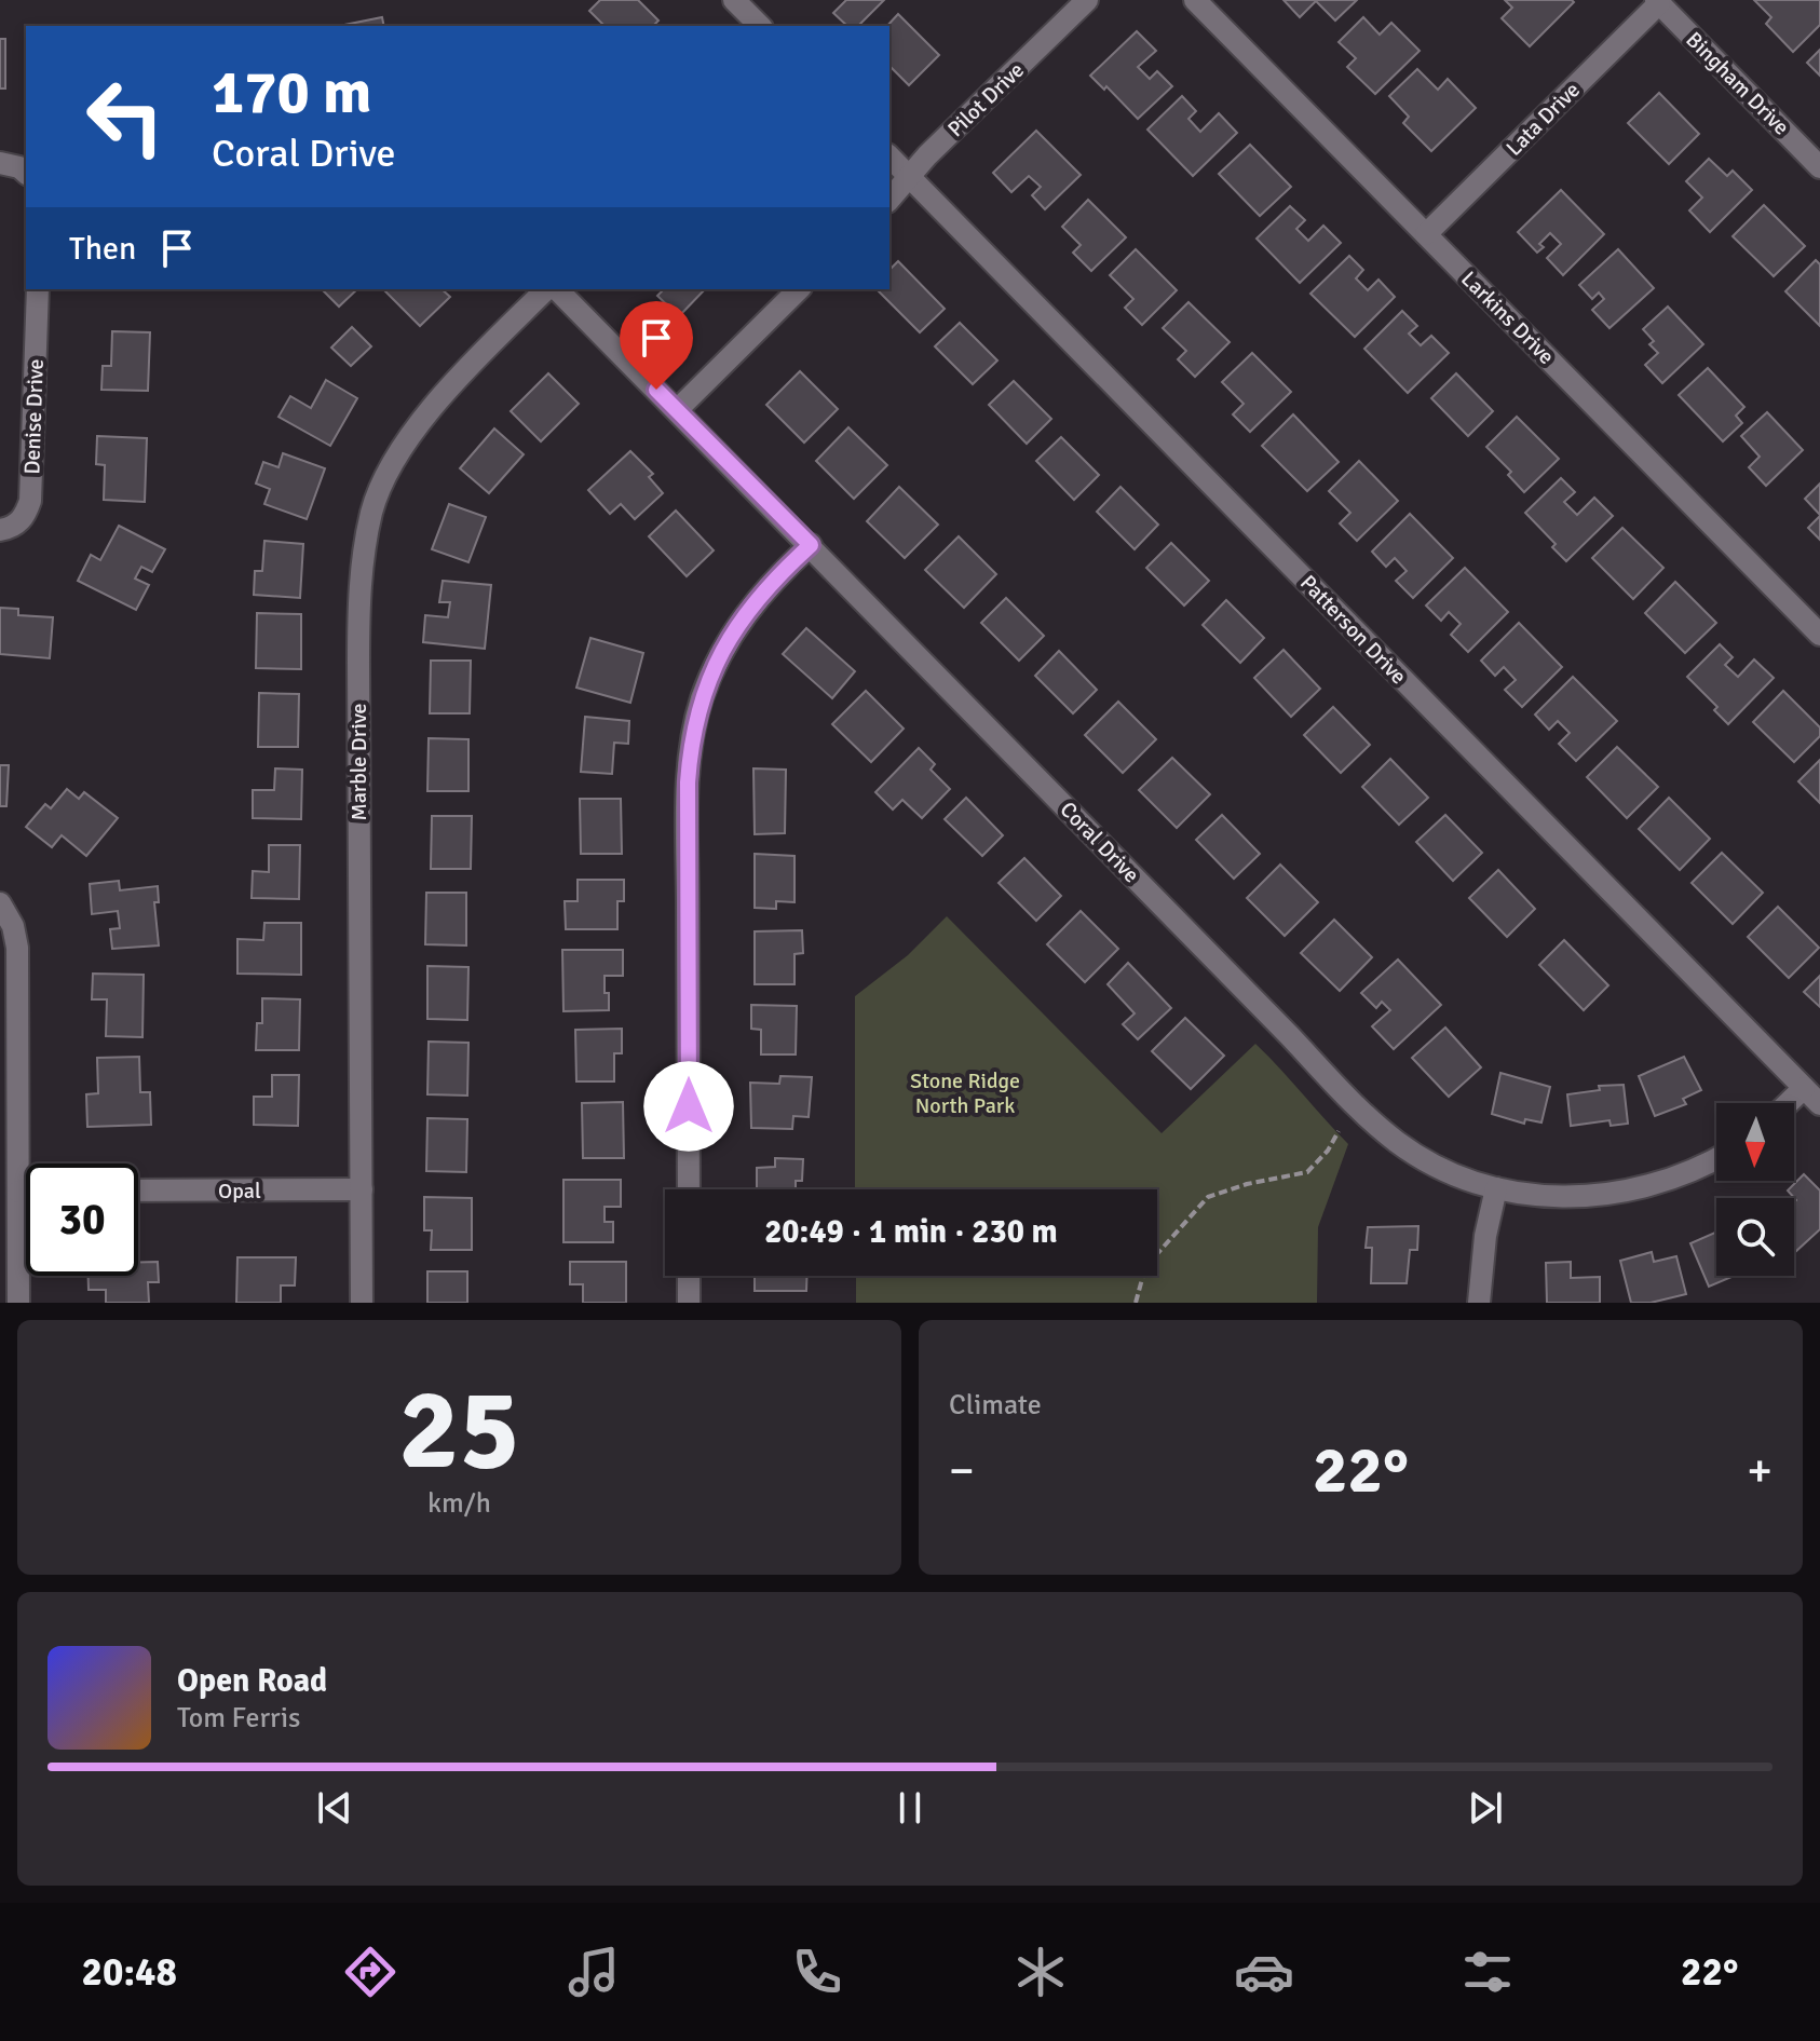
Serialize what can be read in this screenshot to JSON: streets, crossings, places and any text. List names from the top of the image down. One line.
{"streets":{"street":["Bingham Drive","Pilot Drive","Lata Drive","Larkins Drive","Denise Drive","Patterson Drive","Marble Drive","Coral Drive","Opal"]},"crossings":[["Bingham Drive","Lata Drive"],["Pilot Drive","Patterson Drive"],["Lata Drive","Larkins Drive"],["Marble Drive","Opal"]],"parks":["Stone Ridge North Park"],"north":"bottom","page":{"turn":["170 m","Coral Drive"],"then":"Then","limit":"30","trip":"20:49 · 1 min · 230 m","tile":[["25","km/h"],"Climate"],"heat":["−","22°","+"],"song":["Open Road","Tom Ferris"],"tabs":["20:48","22°"]}}
